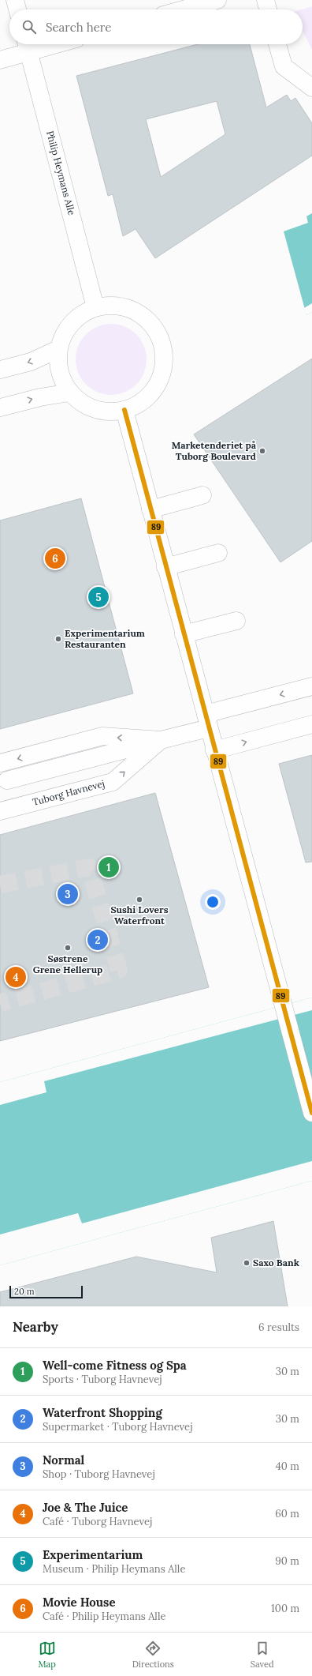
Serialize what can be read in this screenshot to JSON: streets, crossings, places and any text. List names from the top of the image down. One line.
{"streets":{"street":["Philip Heymans Alle","Tuborg Havnevej"]},"places":["Marketenderiet på Tuborg Boulevard","Experimentarium Restauranten","Sushi Lovers Waterfront","Søstrene Grene Hellerup","Saxo Bank"],"lines":["transit line 89"],"scale_bar":"20 m","page":{"search":"Search here","pins":["6","5","1","3","2","4"],"scale":"20 m","heading":["Nearby","6 results"],"list":[{"mark":"1","name":"Well-come Fitness og Spa","note":"Sports · Tuborg Havnevej","value":"30 m"},{"mark":"2","name":"Waterfront Shopping","note":"Supermarket · Tuborg Havnevej","value":"30 m"},{"mark":"3","name":"Normal","note":"Shop · Tuborg Havnevej","value":"40 m"},{"mark":"4","name":"Joe & The Juice","note":"Café · Tuborg Havnevej","value":"60 m"},{"mark":"5","name":"Experimentarium","note":"Museum · Philip Heymans Alle","value":"90 m"},{"mark":"6","name":"Movie House","note":"Café · Philip Heymans Alle","value":"100 m"}],"nav":["Map","Directions","Saved"]}}
